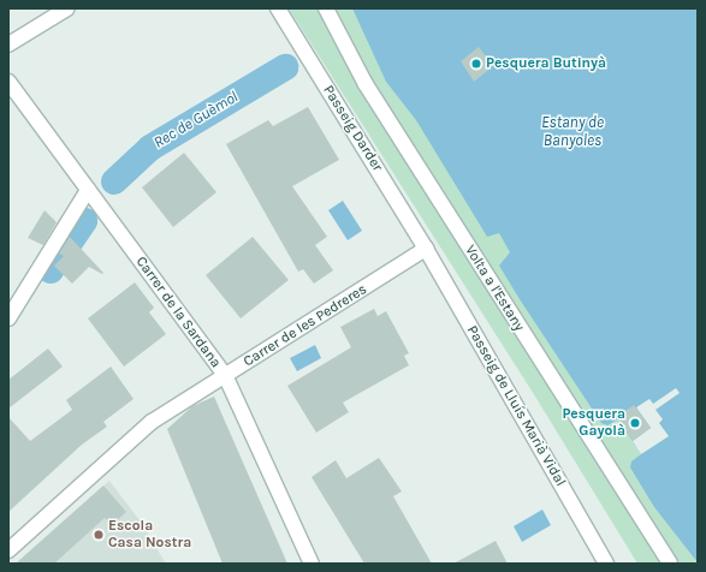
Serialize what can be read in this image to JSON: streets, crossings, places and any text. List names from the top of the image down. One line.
{"streets":{"street":["Passeig Darder","Volta a l'Estany","Carrer de la Sardana","Carrer de les Pedreres","Passeig de Lluís Marià Vidal"]},"crossings":[["Passeig Darder","Carrer de les Pedreres"],["Passeig Darder","Passeig de Lluís Marià Vidal"],["Carrer de la Sardana","Carrer de les Pedreres"],["Carrer de les Pedreres","Passeig de Lluís Marià Vidal"]],"water":["Rec de Guèmol","Estany de Banyoles"],"places":["Pesquera Butinyà","Pesquera Gayolà","Escola Casa Nostra"]}
